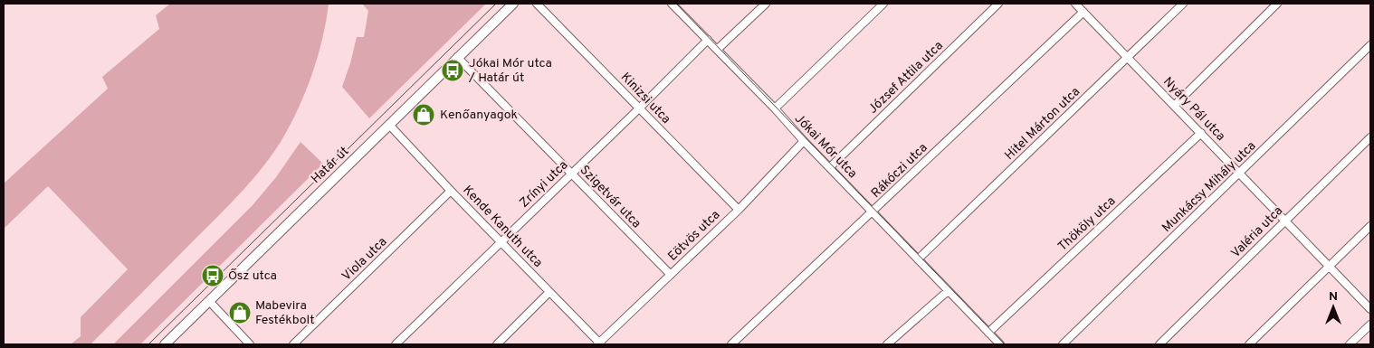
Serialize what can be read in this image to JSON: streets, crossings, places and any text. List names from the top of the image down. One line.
{"streets":{"main road":["Határ út"],"street":["József Attila utca","Kinizsi utca","Nyáry Pál utca","Hitel Márton utca","Jókai Mór utca","Rákóczi utca","Zrínyi utca","Munkácsy Mihály utca","Szigetvár utca","Thököly utca","Kende Kanuth utca","Valéria utca","Eötvös utca","Viola utca"]},"crossings":[["József Attila utca","Jókai Mór utca"],["Kinizsi utca","Zrínyi utca"],["Kinizsi utca","Eötvös utca"],["Nyáry Pál utca","Hitel Márton utca"],["Nyáry Pál utca","Rákóczi utca"],["Nyáry Pál utca","Munkácsy Mihály utca"],["Nyáry Pál utca","Thököly utca"],["Nyáry Pál utca","Valéria utca"],["Hitel Márton utca","Jókai Mór utca"],["Jókai Mór utca","Rákóczi utca"],["Jókai Mór utca","Zrínyi utca"],["Jókai Mór utca","Thököly utca"],["Jókai Mór utca","Eötvös utca"],["Határ út","Szigetvár utca"],["Határ út","Kende Kanuth utca"],["Zrínyi utca","Szigetvár utca"],["Zrínyi utca","Kende Kanuth utca"],["Szigetvár utca","Eötvös utca"],["Kende Kanuth utca","Eötvös utca"],["Kende Kanuth utca","Viola utca"]],"places":{"bus stop":["Jókai Mór utca / Határ út","Ősz utca"],"shop":["Kenőanyagok","Mabevira Festékbolt"]},"north":"top"}
